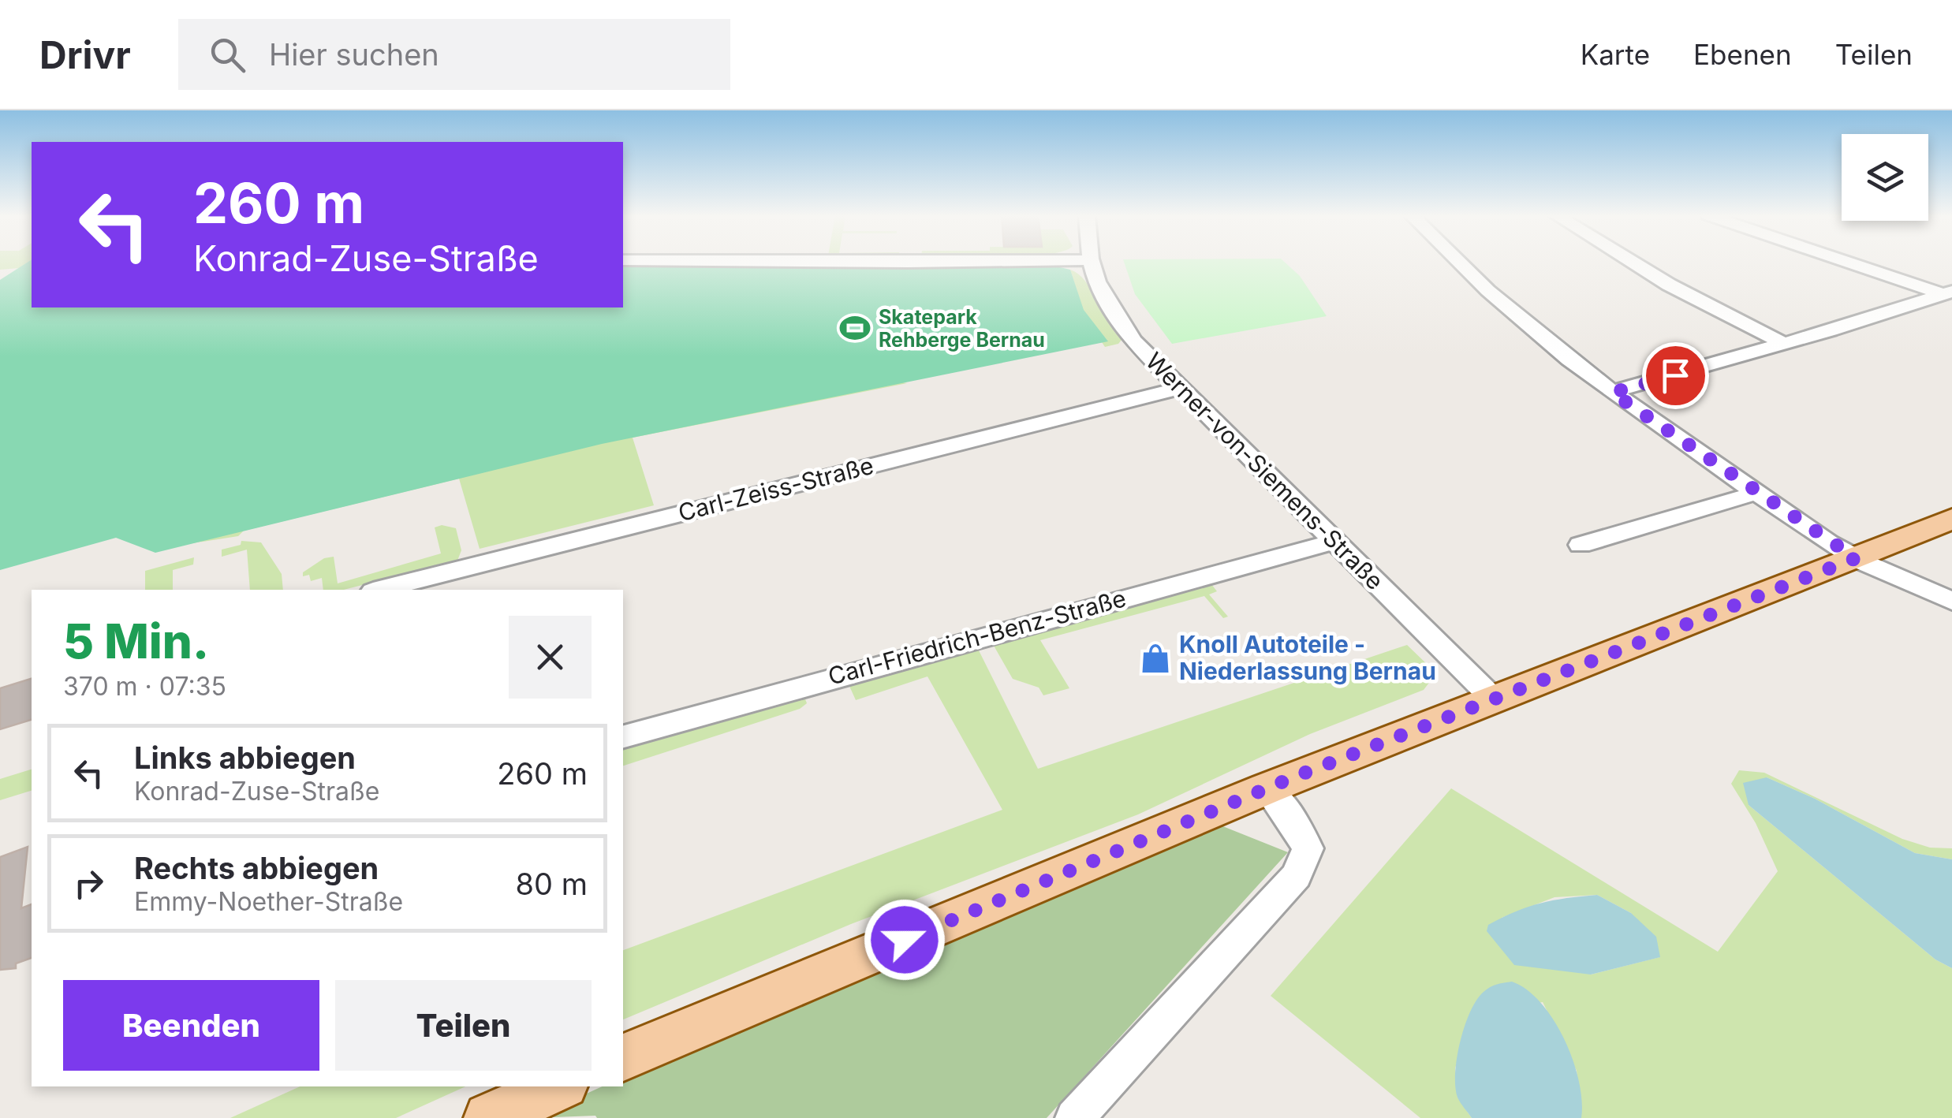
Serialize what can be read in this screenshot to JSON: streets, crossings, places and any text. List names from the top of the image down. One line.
{"streets":{"street":["Werner-von-Siemens-Straße","Carl-Zeiss-Straße","Carl-Friedrich-Benz-Straße"]},"crossings":[["Werner-von-Siemens-Straße","Carl-Zeiss-Straße"],["Werner-von-Siemens-Straße","Carl-Friedrich-Benz-Straße"]],"places":{"sports":["Skatepark Rehberge Bernau"],"shop":["Knoll Autoteile - Niederlassung Bernau"]},"page":{"header":"Drivr","search":"Hier suchen","nav":["Karte","Ebenen","Teilen"],"turn":["260 m","Konrad-Zuse-Straße"],"heading":["5 Min.","370 m · 07:35"],"list":[{"name":"Links abbiegen","note":"Konrad-Zuse-Straße","value":"260 m"},{"name":"Rechts abbiegen","note":"Emmy-Noether-Straße","value":"80 m"}],"buttons":["Beenden","Teilen"]}}
